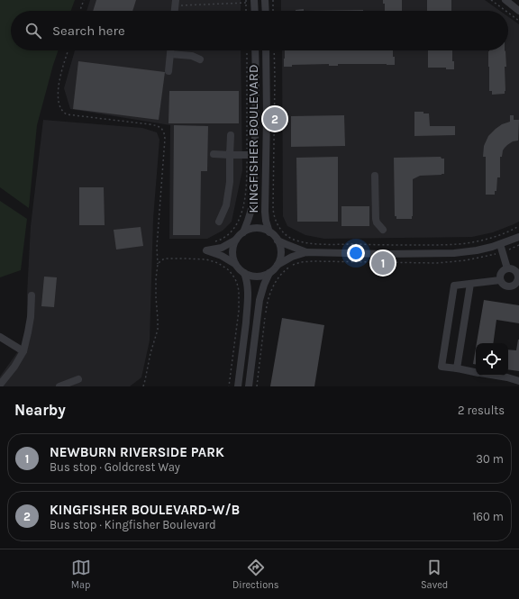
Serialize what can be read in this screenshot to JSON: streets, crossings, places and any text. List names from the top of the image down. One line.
{"streets":{"street":["KINGFISHER BOULEVARD"]},"page":{"search":"Search here","pins":["2","1"],"heading":["Nearby","2 results"],"list":[{"mark":"1","name":"NEWBURN RIVERSIDE PARK","note":"Bus stop · Goldcrest Way","value":"30 m"},{"mark":"2","name":"KINGFISHER BOULEVARD-W/B","note":"Bus stop · Kingfisher Boulevard","value":"160 m"}],"nav":["Map","Directions","Saved"]}}
